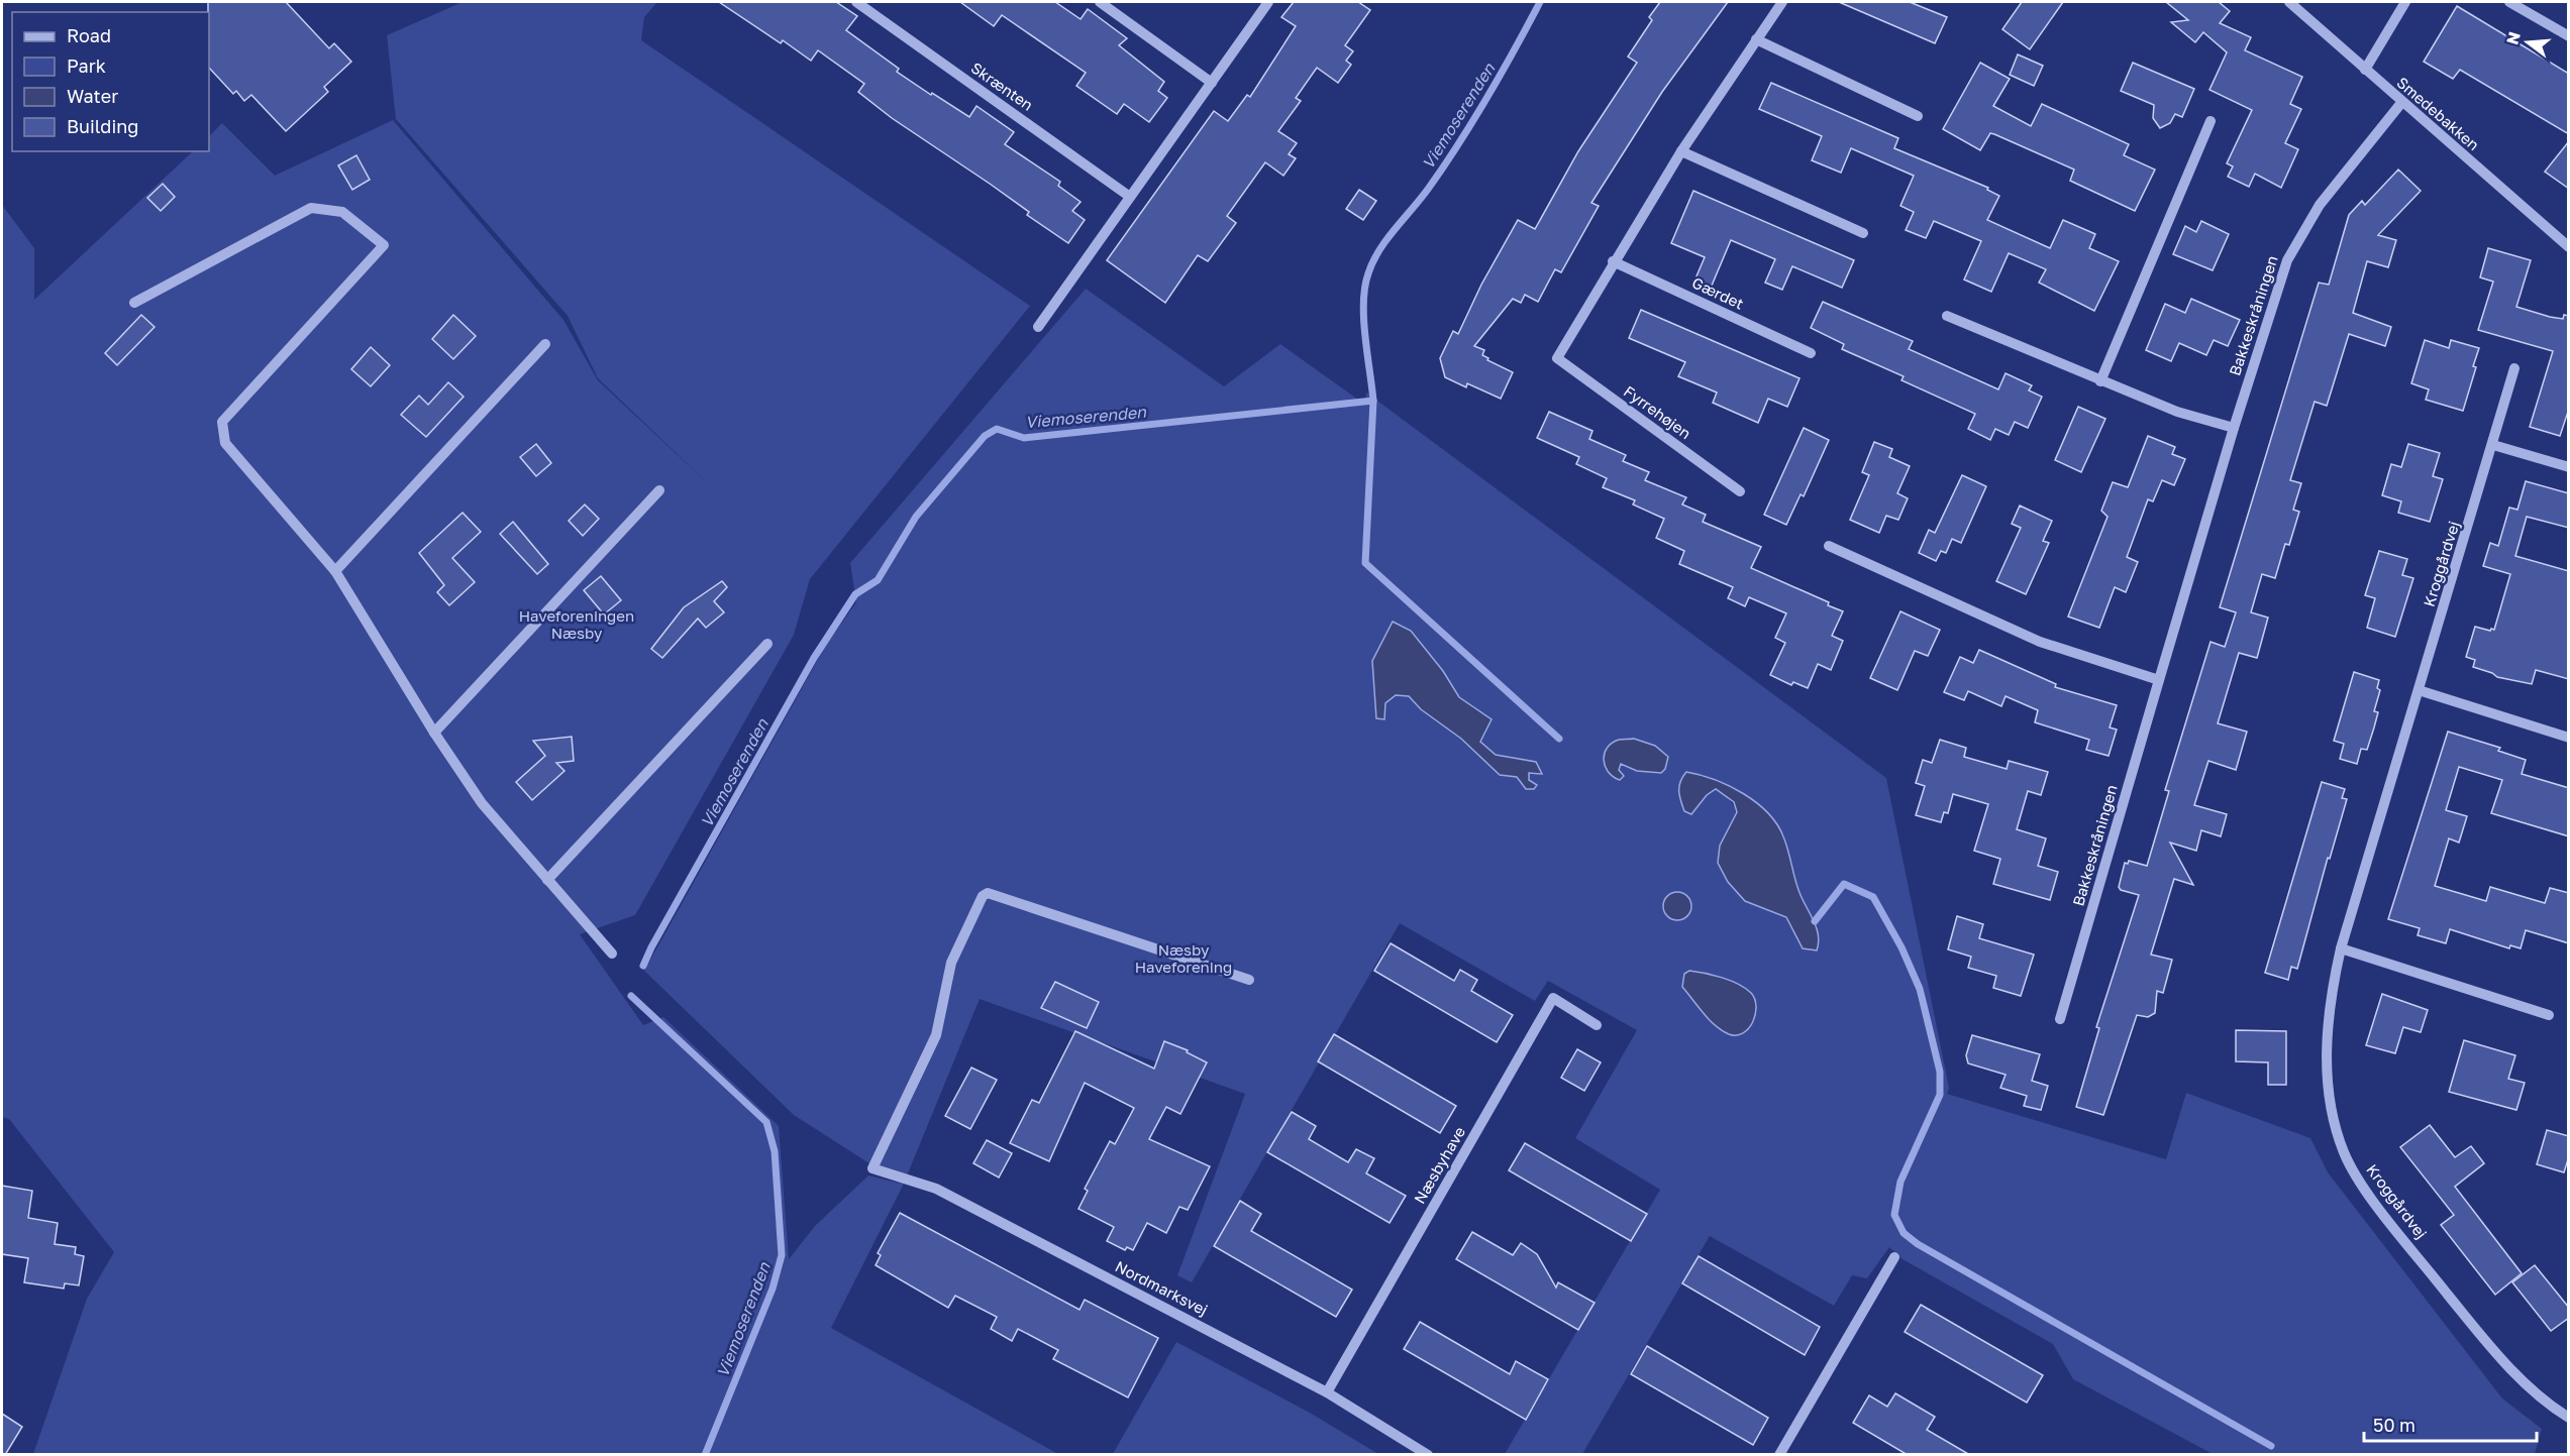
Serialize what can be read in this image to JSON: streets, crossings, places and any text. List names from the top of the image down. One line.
{"streets":{"street":["Skrænten","Smedebakken","Gærdet","Bakkeskråningen","Fyrrehøjen","Kroggårdvej","Næsbyhave","Nordmarksvej"]},"crossings":[["Smedebakken","Bakkeskråningen"],["Gærdet","Fyrrehøjen"],["Næsbyhave","Nordmarksvej"]],"water":["Viemoserenden"],"parks":["Haveforeningen Næsby","Næsby Haveforening"],"legend":["Road","Park","Water","Building"],"scale_bar":"50 m","north":"left"}
